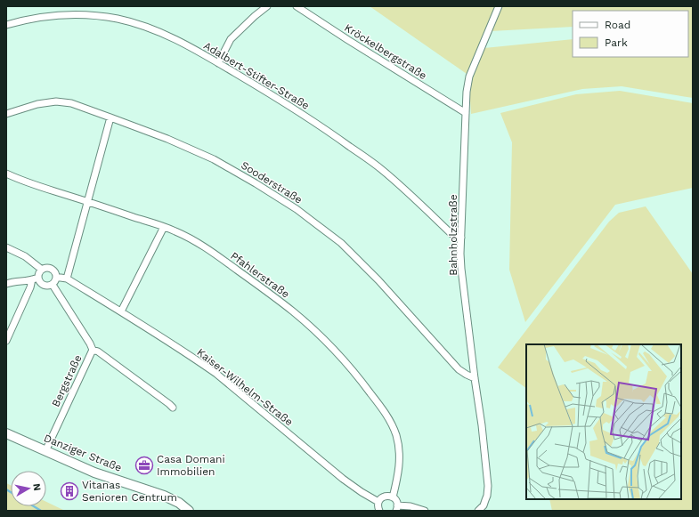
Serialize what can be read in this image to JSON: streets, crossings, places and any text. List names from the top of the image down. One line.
{"streets":{"main road":["Danziger Straße"],"street":["Kröckelbergstraße","Adalbert-Stifter-Straße","Sooderstraße","Bahnholzstraße","Pfahlerstraße","Bergstraße","Kaiser-Wilhelm-Straße"]},"crossings":[["Kröckelbergstraße","Bahnholzstraße"],["Adalbert-Stifter-Straße","Bahnholzstraße"],["Sooderstraße","Bahnholzstraße"],["Bergstraße","Kaiser-Wilhelm-Straße"],["Bergstraße","Danziger Straße"]],"places":{"office":["Casa Domani Immobilien"],"building":["Vitanas Senioren Centrum"]},"legend":["Road","Park"],"north":"right"}
